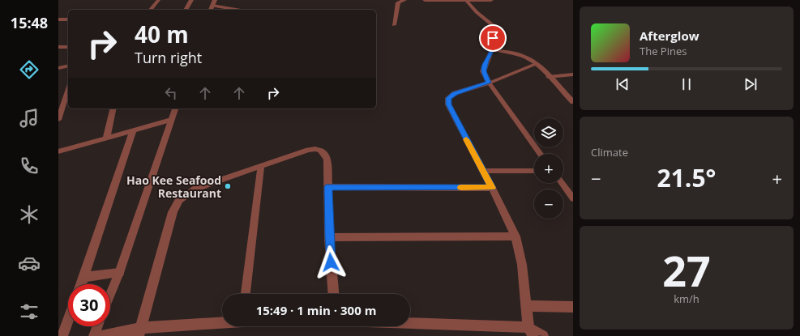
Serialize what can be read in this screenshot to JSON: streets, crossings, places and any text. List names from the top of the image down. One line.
{"places":["Hao Kee Seafood Restaurant"],"page":{"tabs":"15:48","turn":["40 m","Turn right"],"song":["Afterglow","The Pines"],"tile":["Climate",["27","km/h"]],"map_buttons":["+","−"],"heat":["−","21.5°","+"],"limit":"30","trip":"15:49 · 1 min · 300 m"}}
